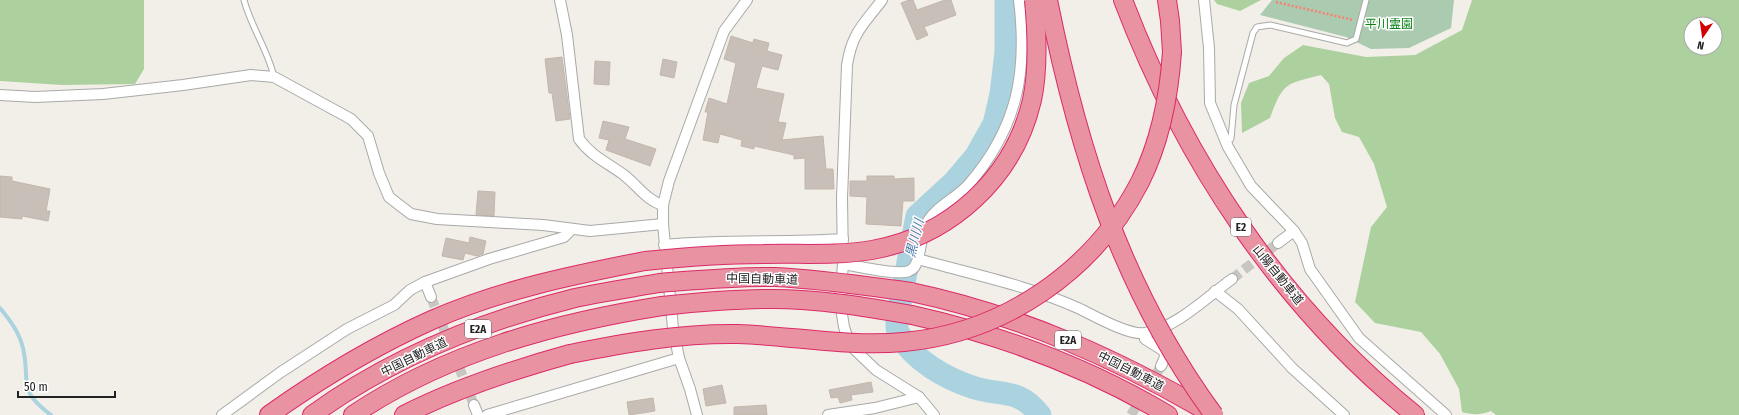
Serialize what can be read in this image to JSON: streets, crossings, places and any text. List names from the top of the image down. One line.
{"streets":{"highway":["E2","山陽自動車道","中国自動車道","E2A"]},"water":["黒川川"],"parks":["平川霊園"],"scale_bar":"50 m","north":"bottom"}
